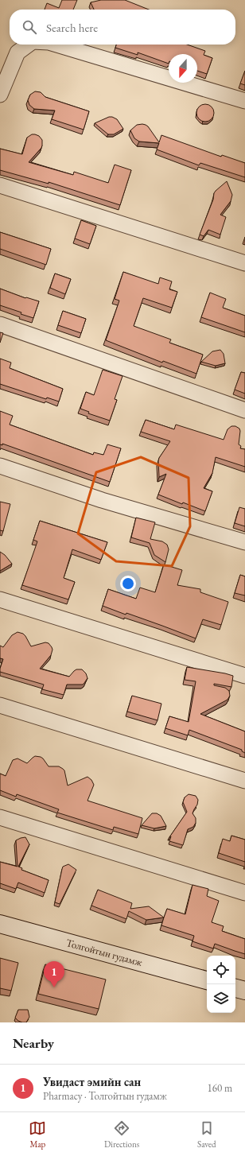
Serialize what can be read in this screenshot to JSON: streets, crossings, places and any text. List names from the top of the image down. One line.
{"streets":{"main road":["Толгойтын гудамж"]},"north":"bottom","page":{"search":"Search here","pins":"1","heading":"Nearby","list":[{"mark":"1","name":"Увидаст эмийн сан","note":"Pharmacy · Толгойтын гудамж","value":"160 m"}],"nav":["Map","Directions","Saved"]}}
